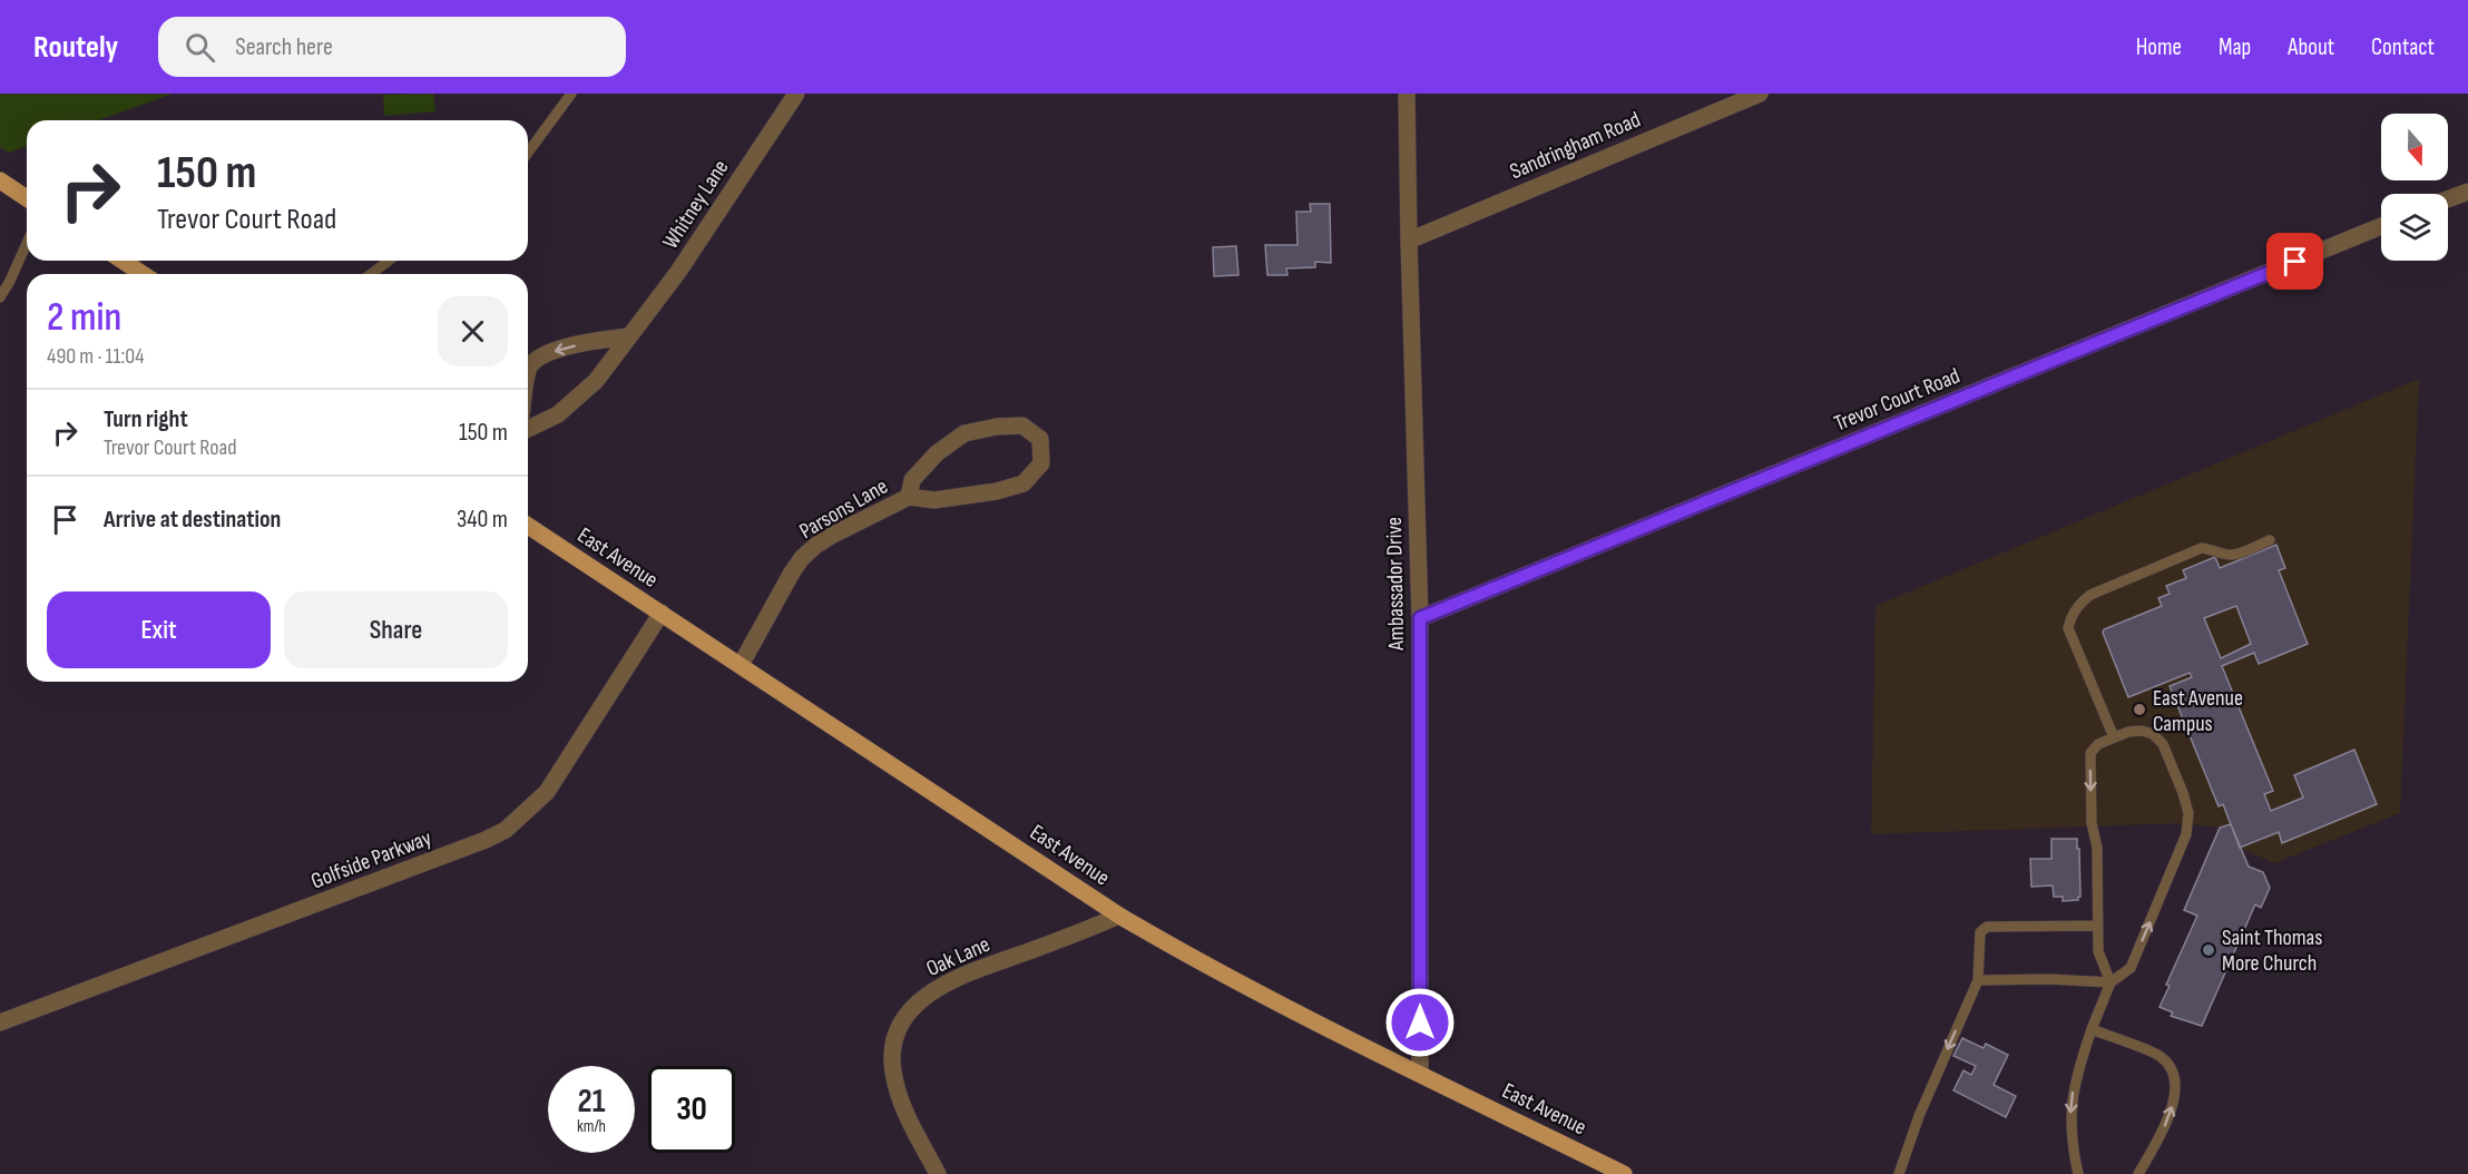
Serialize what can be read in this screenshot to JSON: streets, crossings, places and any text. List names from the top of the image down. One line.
{"streets":{"main road":["East Avenue"],"street":["Sandringham Road","Whitney Lane","Trevor Court Road","Parsons Lane","Ambassador Drive","Golfside Parkway","Oak Lane"]},"crossings":[["Sandringham Road","Ambassador Drive"],["Trevor Court Road","Ambassador Drive"],["Parsons Lane","East Avenue"],["East Avenue","Ambassador Drive"],["East Avenue","Golfside Parkway"],["East Avenue","Oak Lane"]],"places":["East Avenue Campus","Saint Thomas More Church"],"north":"bottom","page":{"header":"Routely","search":"Search here","nav":["Home","Map","About","Contact"],"turn":["150 m","Trevor Court Road"],"heading":["2 min","490 m · 11:04"],"list":[{"name":"Turn right","note":"Trevor Court Road","value":"150 m"},{"name":"Arrive at destination","value":"340 m"}],"buttons":["Exit","Share"],"speed":"21 km/h","limit":"30"}}
